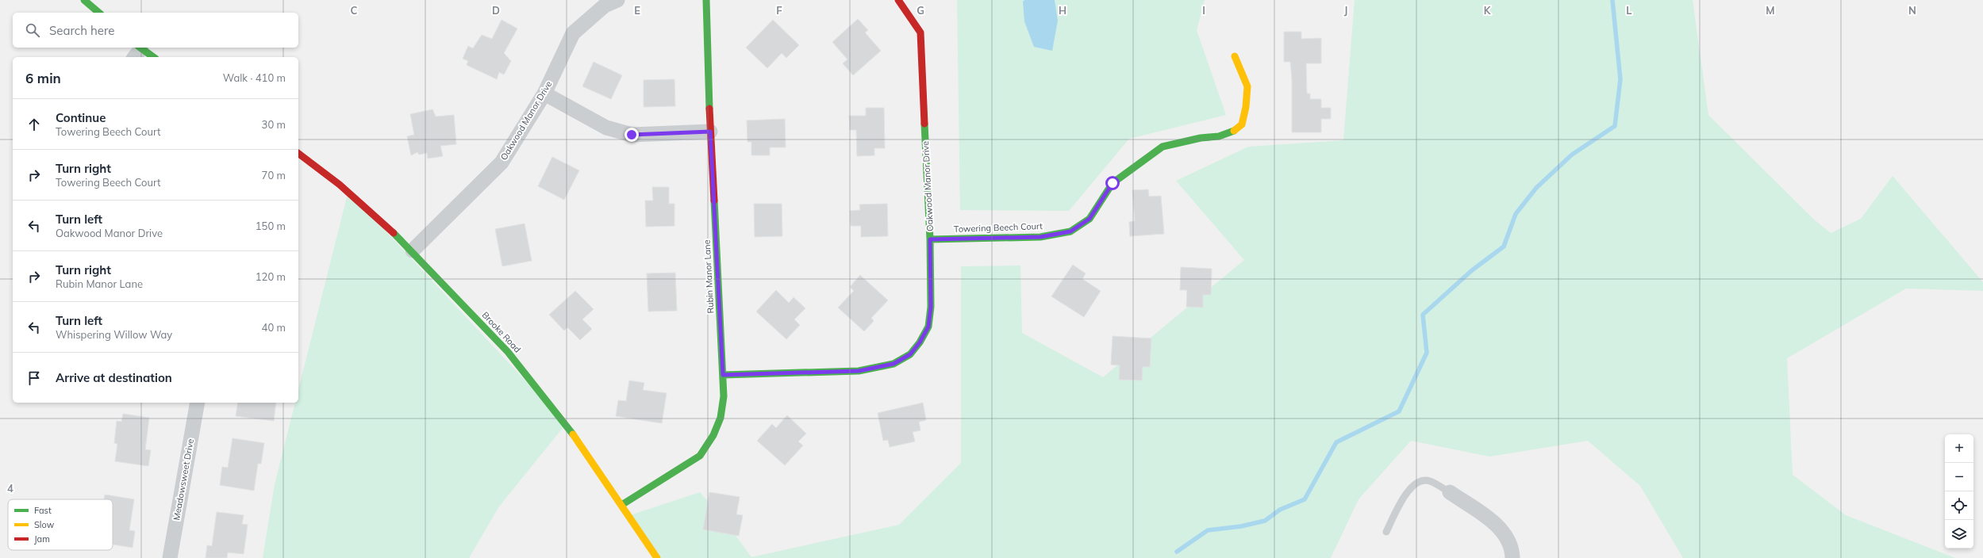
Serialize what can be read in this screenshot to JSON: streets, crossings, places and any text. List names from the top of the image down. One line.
{"streets":{"street":["Oakwood Manor Drive","Towering Beech Court","Rubin Manor Lane","Brooke Road","Meadowsweet Drive"]},"crossings":[["Oakwood Manor Drive","Towering Beech Court"],["Oakwood Manor Drive","Rubin Manor Lane"],["Oakwood Manor Drive","Brooke Road"],["Rubin Manor Lane","Brooke Road"]],"legend":["Fast","Slow","Jam"],"page":{"search":"Search here","heading":["6 min","Walk · 410 m"],"list":[["Continue","Towering Beech Court","30 m"],["Turn right","Towering Beech Court","70 m"],["Turn left","Oakwood Manor Drive","150 m"],["Turn right","Rubin Manor Lane","120 m"],["Turn left","Whispering Willow Way","40 m"],"Arrive at destination"],"map_buttons":["+","−"]},"grid":{"columns":["C","D","E","F","G","H","I","J","K","L","M","N"],"rows":["4"]}}
